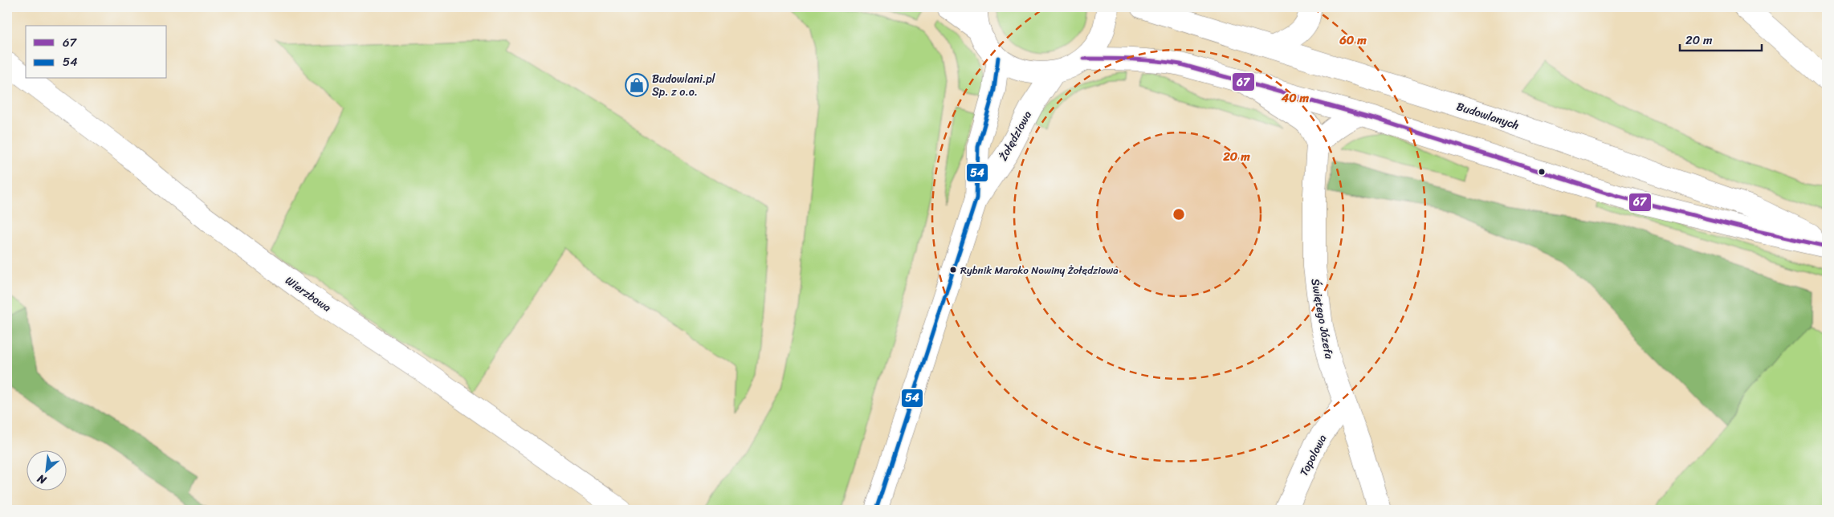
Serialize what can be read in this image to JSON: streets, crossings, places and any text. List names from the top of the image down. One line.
{"streets":{"street":["Budowlanych","Żołędziowa","Wierzbowa","Świętego Józefa","Topolowa"]},"crossings":[["Świętego Józefa","Topolowa"]],"places":{"shop":["Budowlani.pl Sp. z o.o."],"other":["Rybnik Maroko Nowiny Żołędziowa"]},"lines":["transit line 54","transit line 67"],"legend":["67","54"],"scale_bar":"20 m","north":"bottom left","rings":["60 m","40 m","20 m"]}
